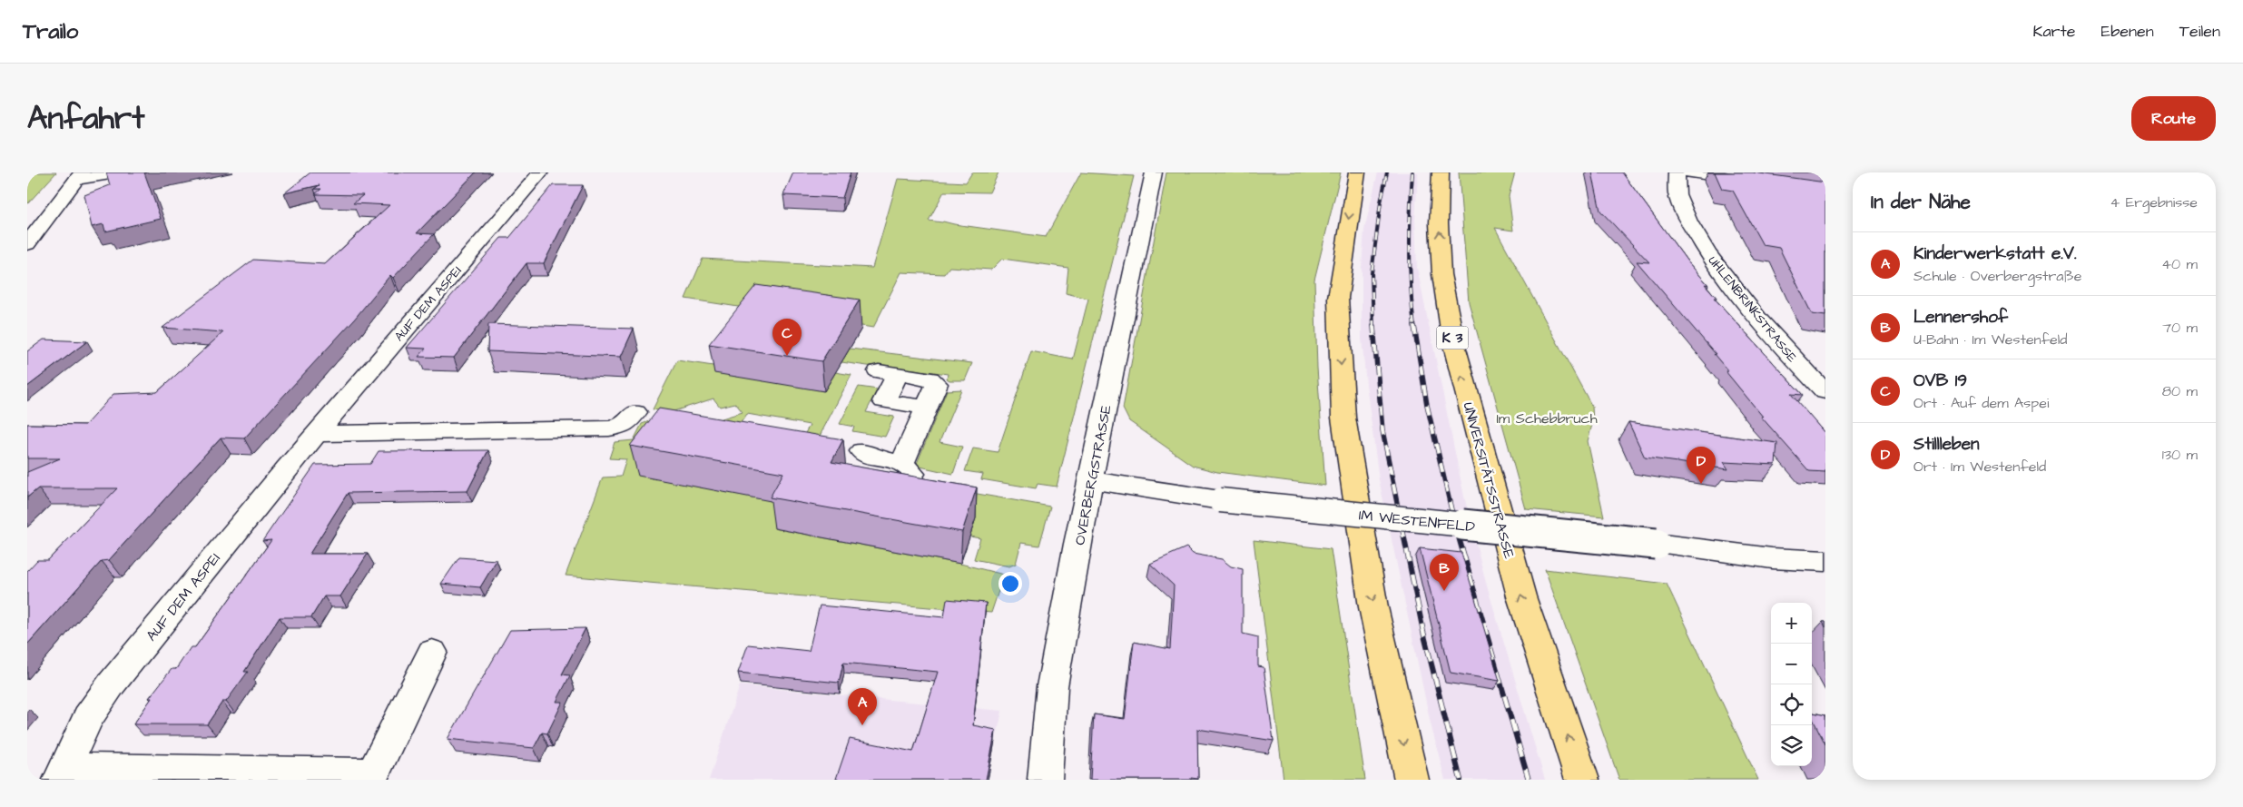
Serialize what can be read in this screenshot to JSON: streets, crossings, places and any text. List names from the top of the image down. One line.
{"streets":{"highway":["K 3","UNIVERSITÄTSSTRASSE"],"street":["AUF DEM ASPEI","UHLENBRINKSTRASSE","OVERBERGSTRASSE","IM WESTENFELD"]},"crossings":[["OVERBERGSTRASSE","IM WESTENFELD"]],"parks":["Im Schebbruch"],"page":{"header":"Trailo","nav":["Karte","Ebenen","Teilen"],"title":"Anfahrt","buttons":"Route","heading":["In der Nähe","4 Ergebnisse"],"list":[{"mark":"A","name":"Kinderwerkstatt e.V.","note":"Schule · Overbergstraße","value":"40 m"},{"mark":"B","name":"Lennershof","note":"U-Bahn · Im Westenfeld","value":"70 m"},{"mark":"C","name":"OVB 19","note":"Ort · Auf dem Aspei","value":"80 m"},{"mark":"D","name":"Stillleben","note":"Ort · Im Westenfeld","value":"130 m"}],"pins":["C","D","B","A"],"map_buttons":["+","−"]}}
